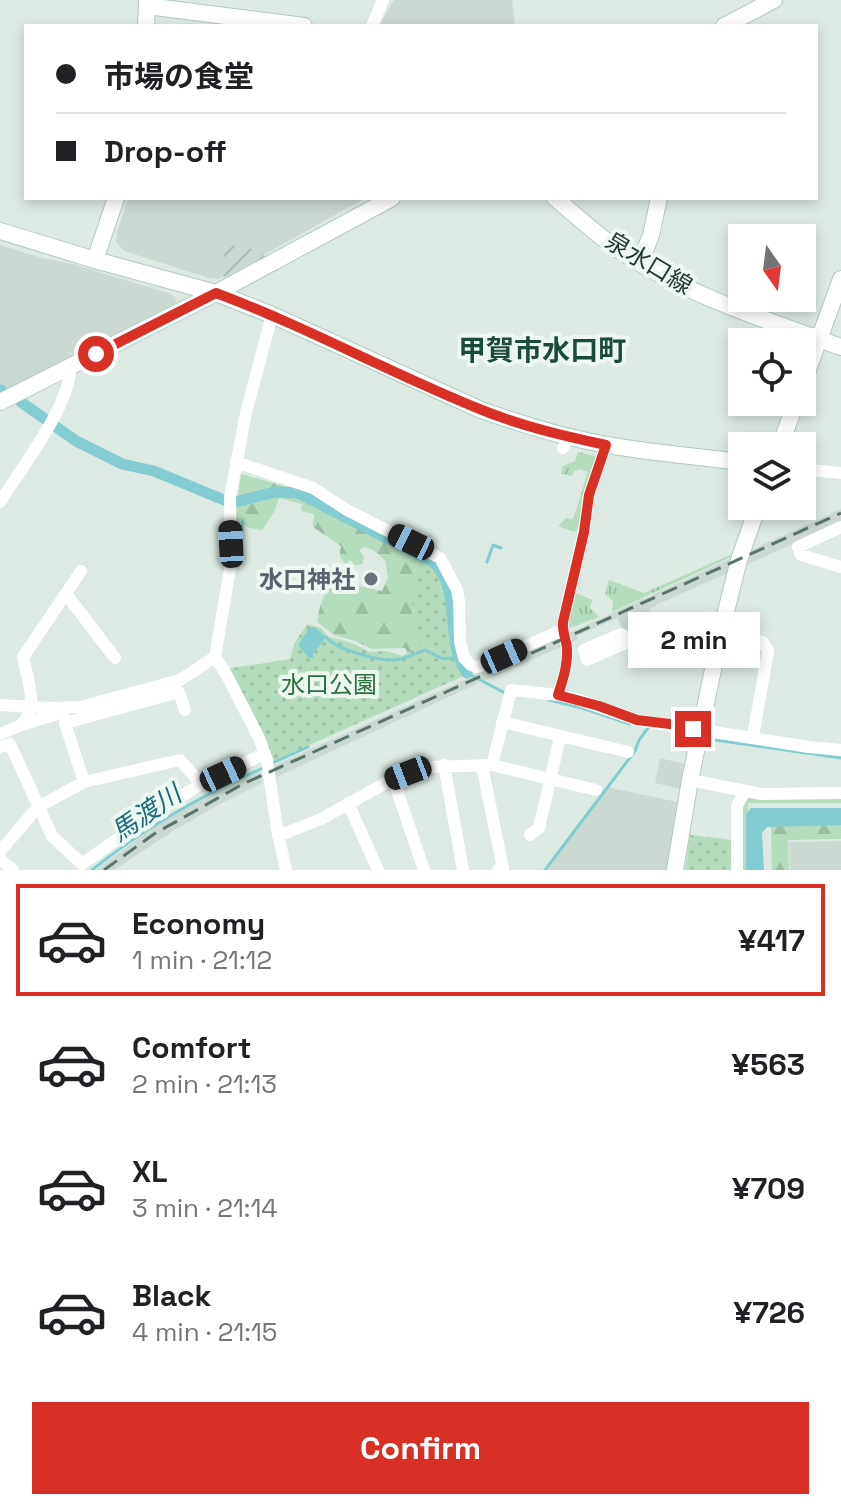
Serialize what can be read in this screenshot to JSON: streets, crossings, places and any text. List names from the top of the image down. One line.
{"streets":{"street":["泉水口線"]},"districts":["甲賀市水口町"],"water":["馬渡川"],"parks":["水口公園"],"places":["水口神社"],"north":"bottom","page":{"banner":["市場の食堂","Drop-off"],"bubble":"2 min","list":[{"name":"Economy","note":"1 min · 21:12","value":"¥417"},{"name":"Comfort","note":"2 min · 21:13","value":"¥563"},{"name":"XL","note":"3 min · 21:14","value":"¥709"},{"name":"Black","note":"4 min · 21:15","value":"¥726"}],"buttons":"Confirm"}}
